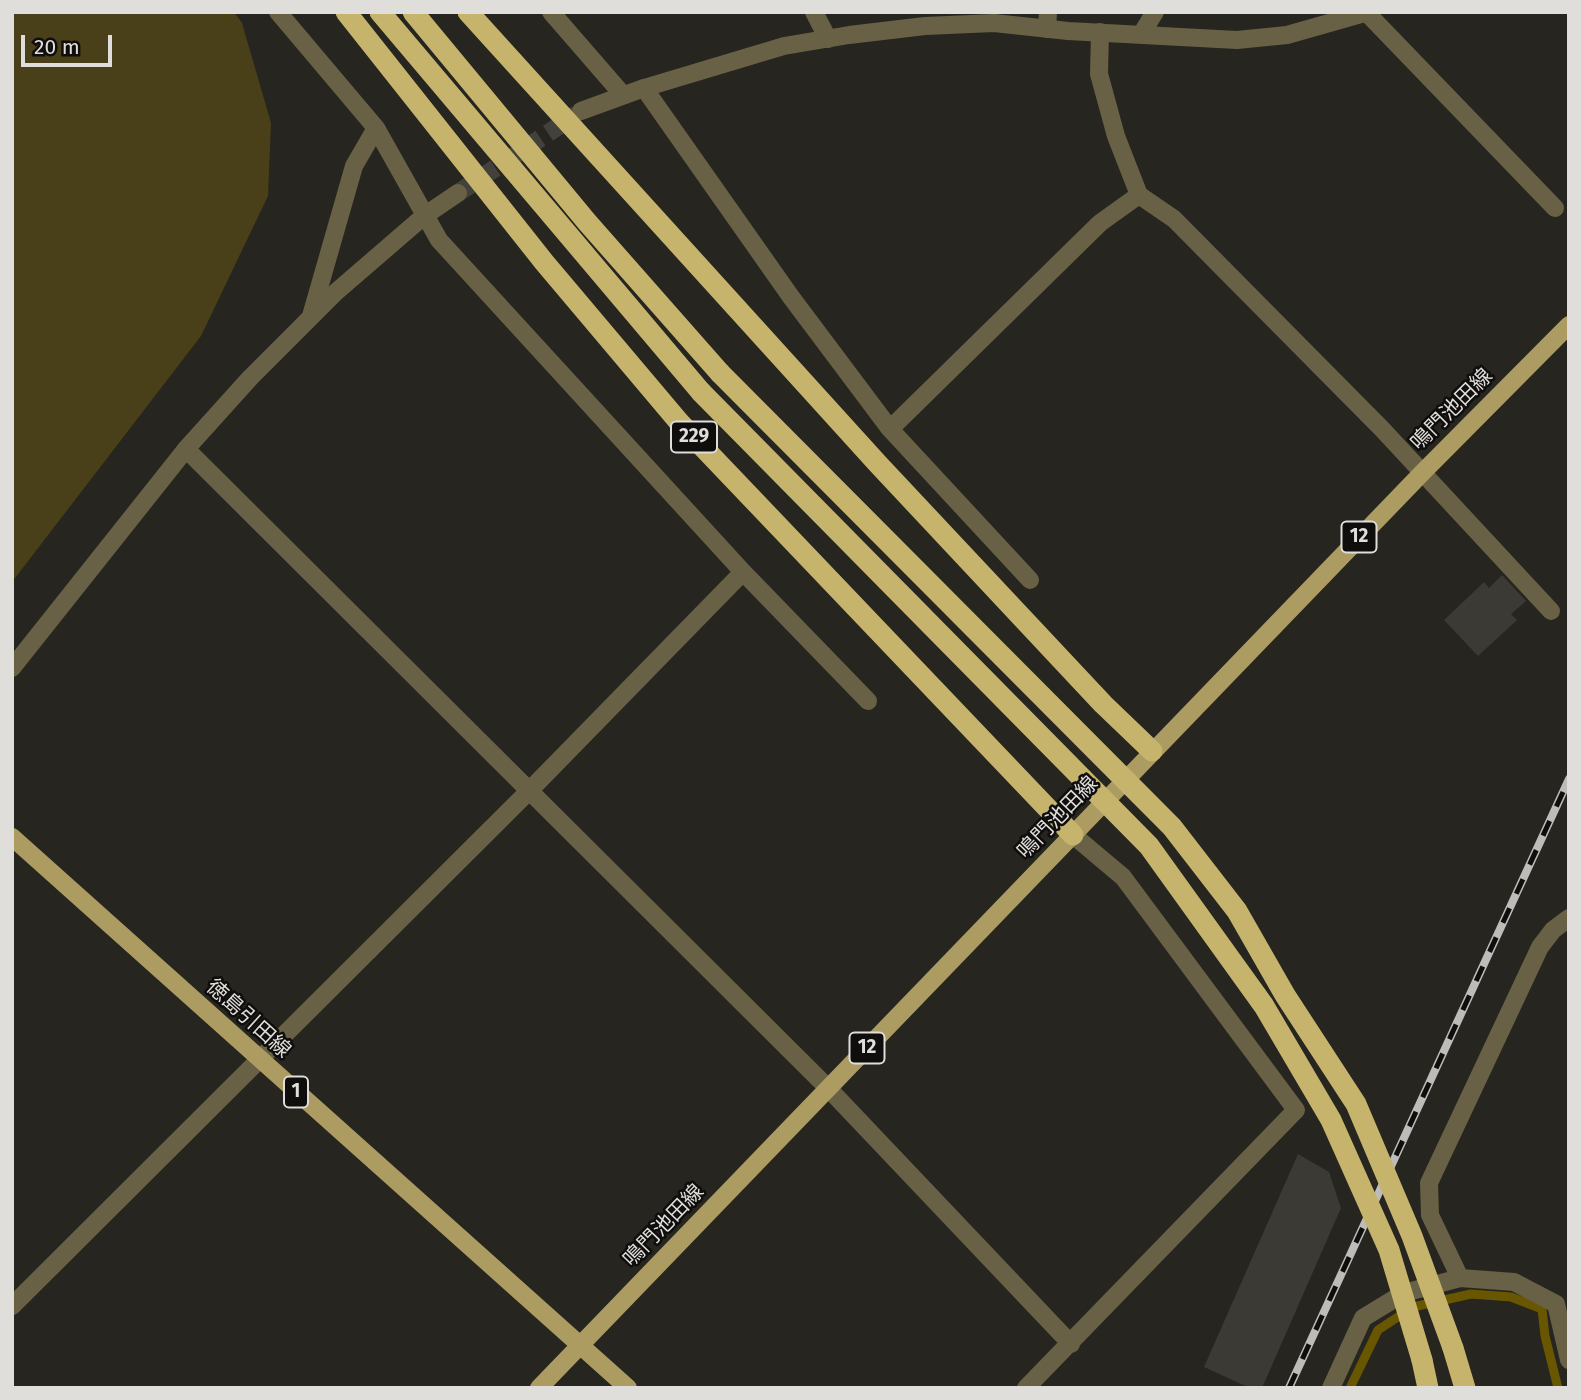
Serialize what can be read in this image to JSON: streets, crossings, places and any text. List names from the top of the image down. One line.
{"streets":{"highway":["229"],"main road":["鳴門池田線","12","徳島引田線","1"]},"crossings":[["鳴門池田線","229"],["鳴門池田線","徳島引田線"]],"scale_bar":"20 m"}
